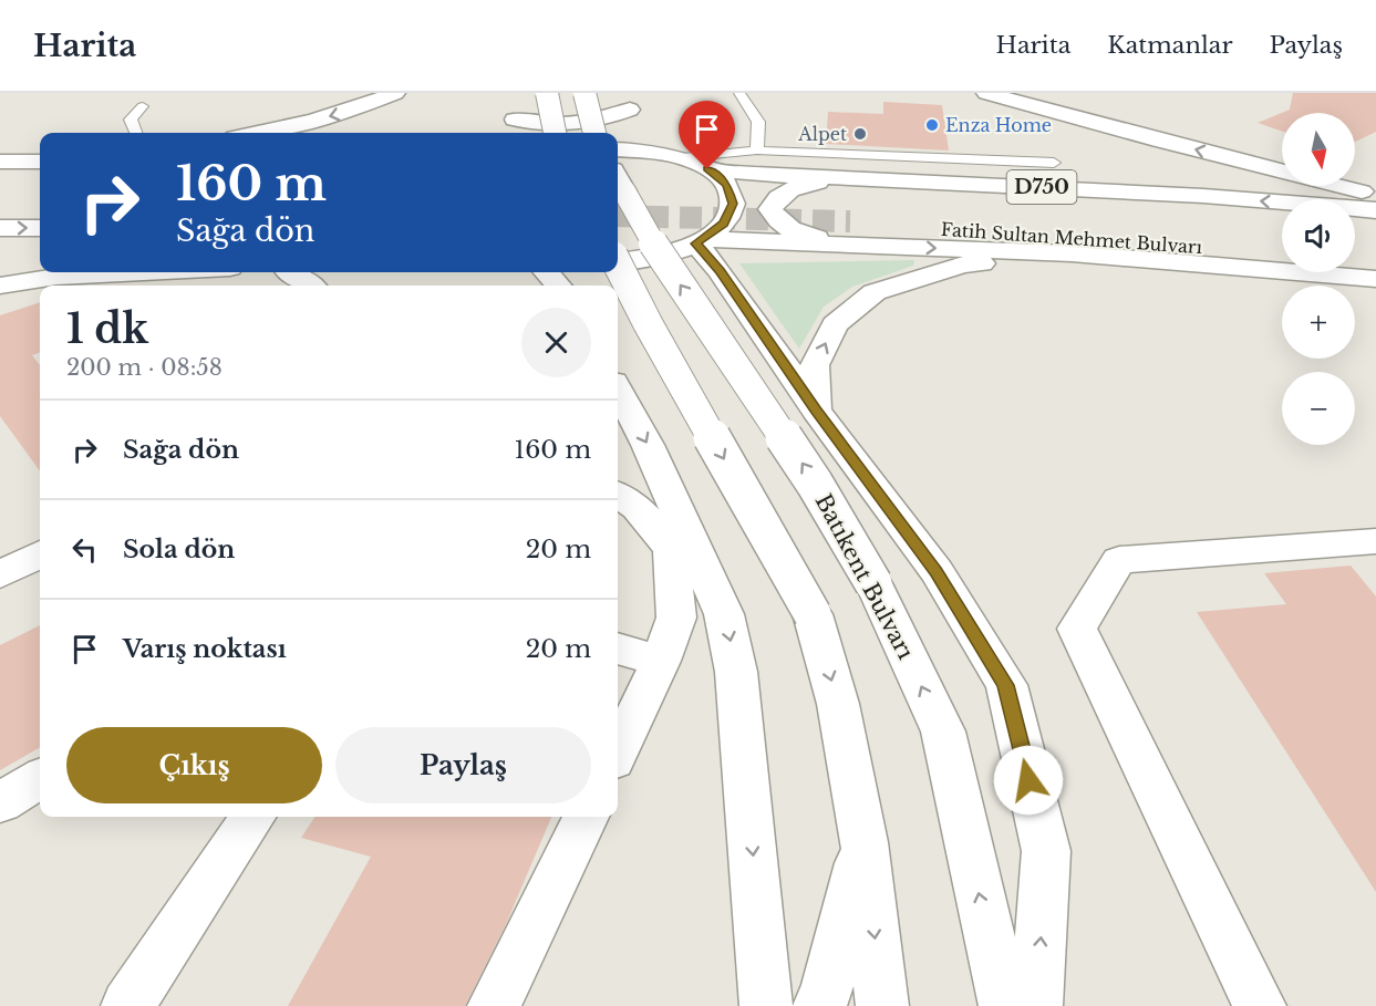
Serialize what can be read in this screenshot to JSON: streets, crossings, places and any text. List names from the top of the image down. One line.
{"streets":{"main road":["D750","Fatih Sultan Mehmet Bulvarı","Batıkent Bulvarı"]},"places":["Enza Home","Alpet"],"north":"bottom","page":{"header":"Harita","nav":["Harita","Katmanlar","Paylaş"],"map_buttons":["+","−"],"turn":["160 m","Sağa dön"],"heading":["1 dk","200 m · 08:58"],"list":[{"name":"Sağa dön","value":"160 m"},{"name":"Sola dön","value":"20 m"},{"name":"Varış noktası","value":"20 m"}],"buttons":["Çıkış","Paylaş"]}}
